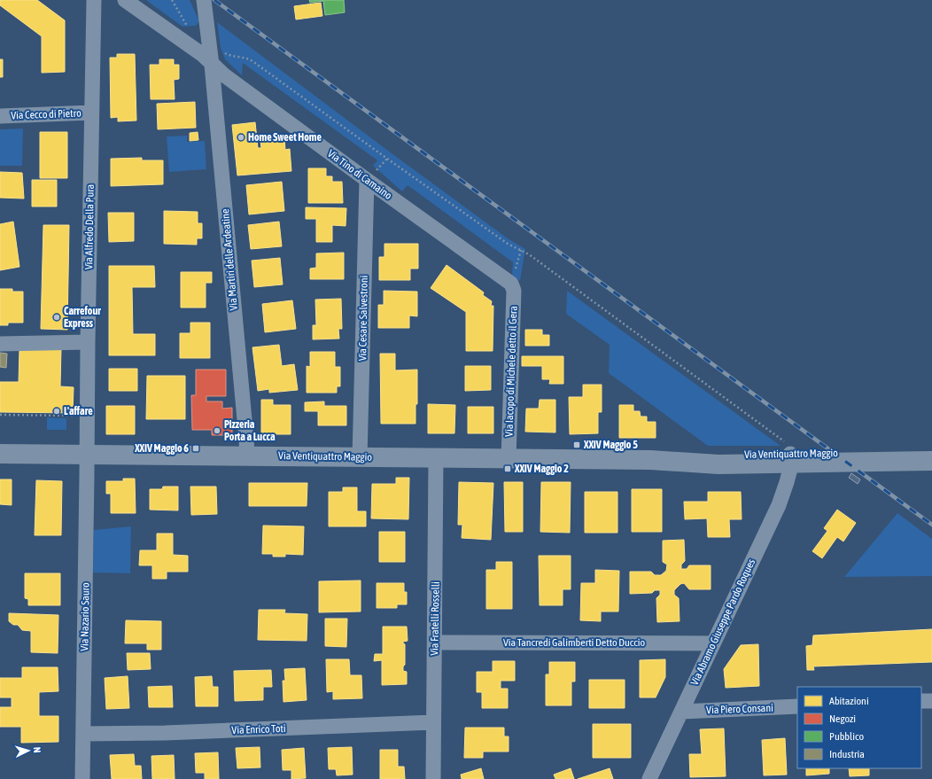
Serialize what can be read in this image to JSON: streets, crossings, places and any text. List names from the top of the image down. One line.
{"streets":{"street":["Via Cecco di Pietro","Via Tino di Camaino","Via Alfredo Della Pura","Via Martiri delle Ardeatine","Via Cesare Salvestroni","Via Iacopo di Michele detto il Gera","Via Ventiquattro Maggio","Via Nazario Sauro","Via Fratelli Rosselli","Via Abramo Giuseppe Pardo Roques","Via Tancredi Galimberti Detto Duccio","Via Piero Consani","Via Enrico Toti"]},"crossings":[["Via Cecco di Pietro","Via Alfredo Della Pura"],["Via Tino di Camaino","Via Martiri delle Ardeatine"],["Via Tino di Camaino","Via Cesare Salvestroni"],["Via Tino di Camaino","Via Iacopo di Michele detto il Gera"],["Via Alfredo Della Pura","Via Ventiquattro Maggio"],["Via Alfredo Della Pura","Via Nazario Sauro"],["Via Martiri delle Ardeatine","Via Ventiquattro Maggio"],["Via Cesare Salvestroni","Via Ventiquattro Maggio"],["Via Iacopo di Michele detto il Gera","Via Ventiquattro Maggio"],["Via Ventiquattro Maggio","Via Nazario Sauro"],["Via Ventiquattro Maggio","Via Fratelli Rosselli"],["Via Ventiquattro Maggio","Via Abramo Giuseppe Pardo Roques"],["Via Nazario Sauro","Via Enrico Toti"],["Via Fratelli Rosselli","Via Tancredi Galimberti Detto Duccio"],["Via Fratelli Rosselli","Via Enrico Toti"],["Via Abramo Giuseppe Pardo Roques","Via Tancredi Galimberti Detto Duccio"],["Via Abramo Giuseppe Pardo Roques","Via Piero Consani"]],"places":{"other":["Home Sweet Home","Carrefour Express","L'affare","Pizzeria Porta a Lucca"],"transit":["XXIV Maggio 5","XXIV Maggio 6","XXIV Maggio 2"]},"legend":["Abitazioni","Negozi","Pubblico","Industria"],"north":"right"}
